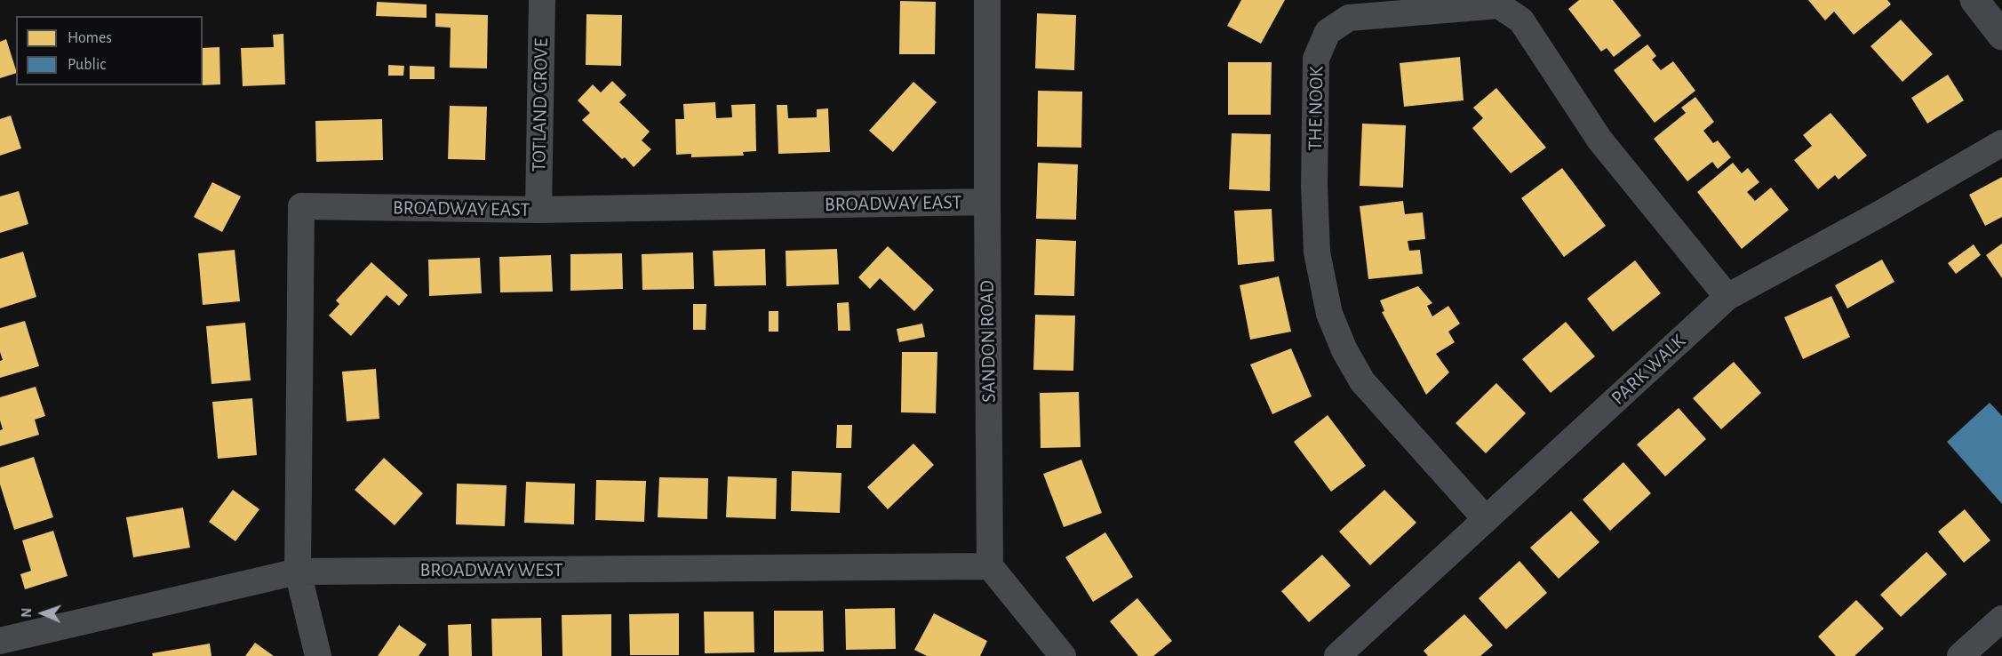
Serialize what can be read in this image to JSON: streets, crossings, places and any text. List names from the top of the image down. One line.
{"streets":{"street":["TOTLAND GROVE","THE NOOK","BROADWAY EAST","SANDON ROAD","PARK WALK","BROADWAY WEST"]},"crossings":[["TOTLAND GROVE","BROADWAY EAST"],["THE NOOK","PARK WALK"],["BROADWAY EAST","SANDON ROAD"],["BROADWAY EAST","BROADWAY WEST"],["SANDON ROAD","BROADWAY WEST"]],"legend":["Homes","Public"],"north":"left"}
